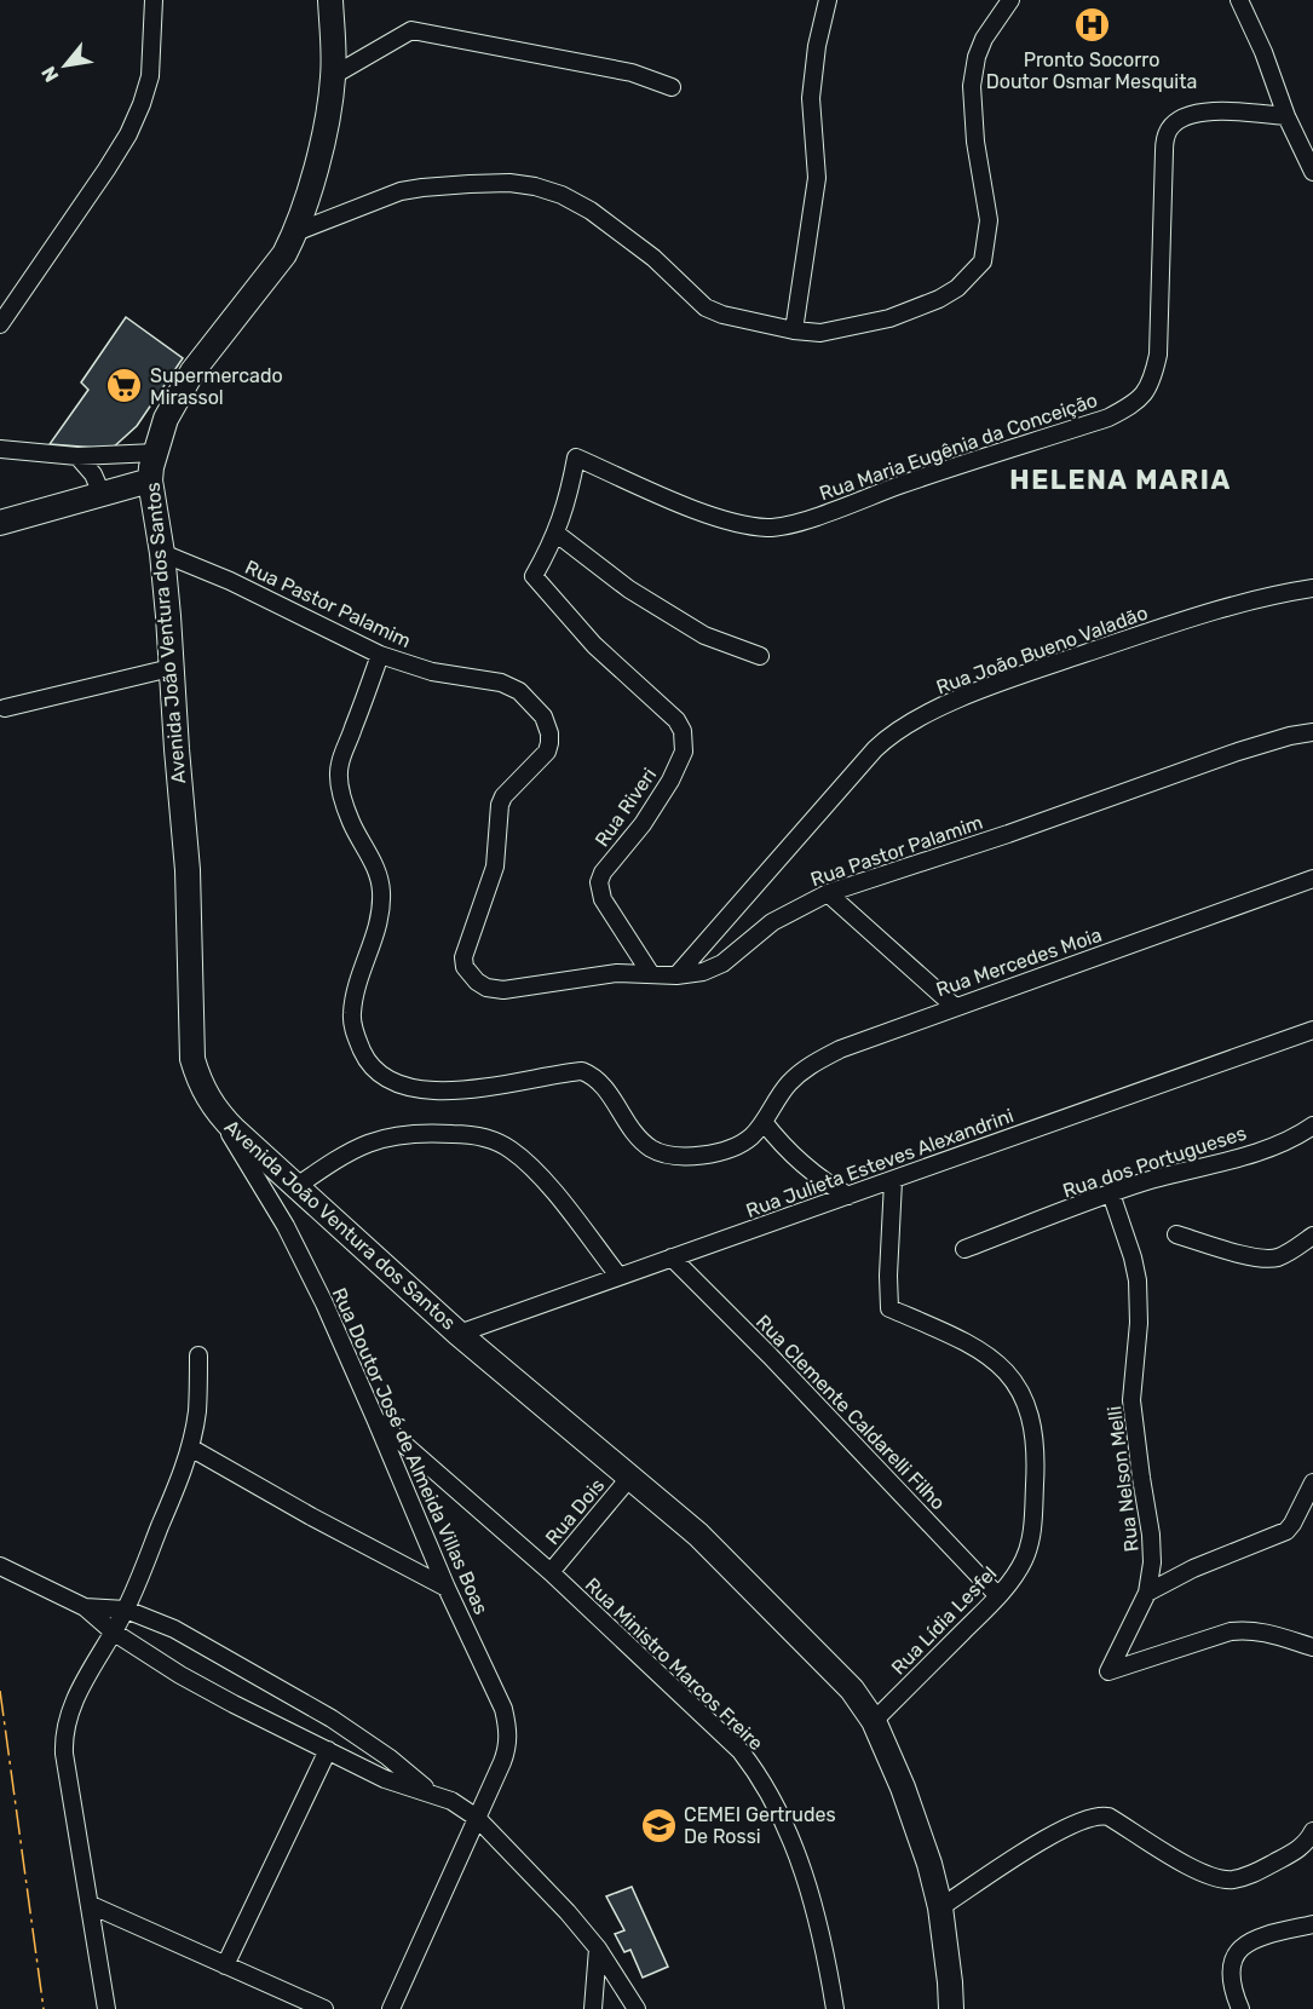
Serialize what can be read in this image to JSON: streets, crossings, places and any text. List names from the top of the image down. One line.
{"streets":{"main road":["Avenida João Ventura dos Santos"],"street":["Rua Maria Eugênia da Conceição","Rua Pastor Palamim","Rua João Bueno Valadão","Rua Riveri","Rua Mercedes Moia","Rua dos Portugueses","Rua Julieta Esteves Alexandrini","Rua Clemente Caldarelli Filho","Rua Doutor José de Almeida Villas Boas","Rua Nelson Melli","Rua Dois","Rua Lídia Lesfel","Rua Ministro Marcos Freire"]},"crossings":[["Rua Maria Eugênia da Conceição","Rua Riveri"],["Rua Pastor Palamim","Avenida João Ventura dos Santos"],["Rua Pastor Palamim","Rua João Bueno Valadão"],["Rua Pastor Palamim","Rua Riveri"],["Rua Pastor Palamim","Rua Mercedes Moia"],["Avenida João Ventura dos Santos","Rua Julieta Esteves Alexandrini"],["Avenida João Ventura dos Santos","Rua Doutor José de Almeida Villas Boas"],["Avenida João Ventura dos Santos","Rua Dois"],["Avenida João Ventura dos Santos","Rua Lídia Lesfel"],["Rua dos Portugueses","Rua Nelson Melli"],["Rua Julieta Esteves Alexandrini","Rua Clemente Caldarelli Filho"],["Rua Julieta Esteves Alexandrini","Rua Lídia Lesfel"],["Rua Clemente Caldarelli Filho","Rua Lídia Lesfel"],["Rua Doutor José de Almeida Villas Boas","Rua Ministro Marcos Freire"],["Rua Dois","Rua Ministro Marcos Freire"]],"districts":["HELENA MARIA"],"places":{"hospital":["Pronto Socorro Doutor Osmar Mesquita"],"supermarket":["Supermercado Mirassol"],"school or university":["CEMEI Gertrudes De Rossi"]},"north":"bottom left"}
